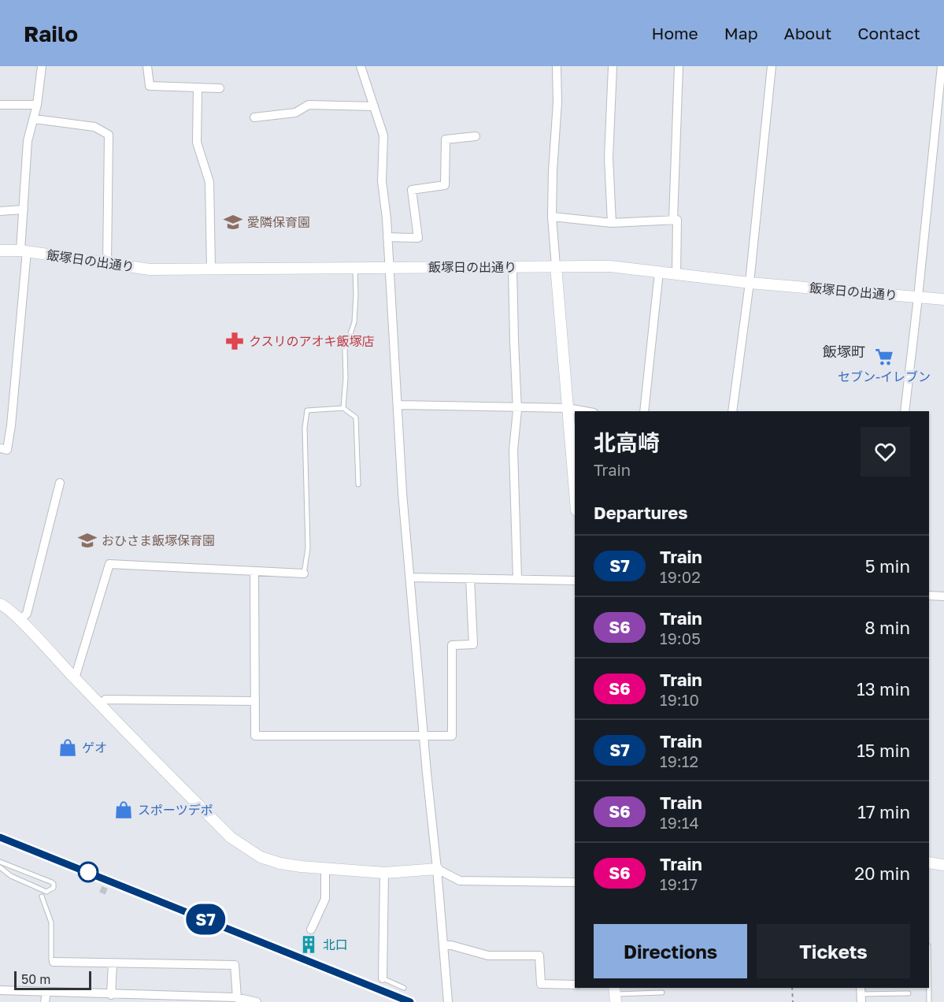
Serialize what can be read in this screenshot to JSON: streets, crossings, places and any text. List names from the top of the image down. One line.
{"streets":{"street":["飯塚日の出通り"]},"districts":["飯塚町"],"places":{"school or university":["愛隣保育園","おひさま飯塚保育園"],"pharmacy":["クスリのアオキ飯塚店"],"supermarket":["セブン-イレブン"],"shop":["ゲオ","スポーツデポ"],"building":["北口"]},"scale_bar":"50 m","page":{"header":"Railo","nav":["Home","Map","About","Contact"],"on_map":"S7","heading":[["北高崎","Train"],"Departures"],"list":[{"mark":"S7","name":"Train","note":"19:02","value":"5 min"},{"mark":"S6","name":"Train","note":"19:05","value":"8 min"},{"mark":"S6","name":"Train","note":"19:10","value":"13 min"},{"mark":"S7","name":"Train","note":"19:12","value":"15 min"},{"mark":"S6","name":"Train","note":"19:14","value":"17 min"},{"mark":"S6","name":"Train","note":"19:17","value":"20 min"}],"buttons":["Directions","Tickets"],"scale":"50 m"}}
